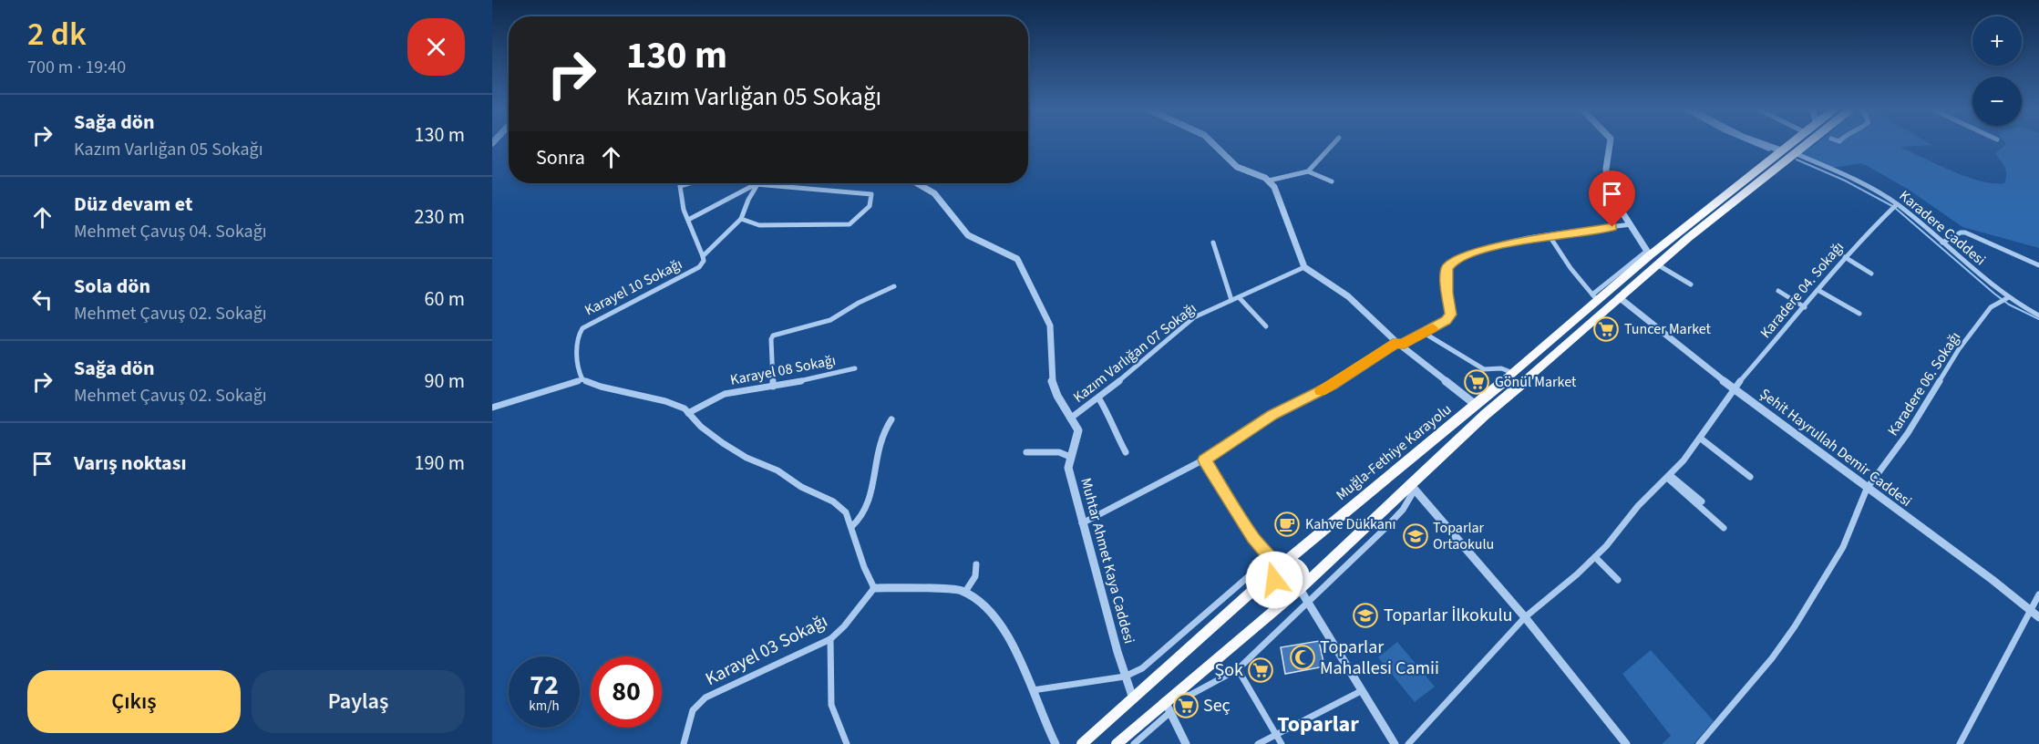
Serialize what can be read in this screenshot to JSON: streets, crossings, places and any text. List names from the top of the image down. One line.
{"streets":{"highway":["Muğla-Fethiye Karayolu"],"street":["Karadere Caddesi","Karayel 10 Sokağı","Karadere 04. Sokağı","Kazım Varlığan 07 Sokağı","Karayel 08 Sokağı","Karadere 06. Sokağı","Şehit Hayrullah Demir Caddesi","Muhtar Ahmet Kaya Caddesi","Karayel 03 Sokağı"]},"crossings":[["Karadere Caddesi","Karadere 04. Sokağı"],["Karadere Caddesi","Karadere 06. Sokağı"],["Karadere Caddesi","Muğla-Fethiye Karayolu"],["Karadere 04. Sokağı","Şehit Hayrullah Demir Caddesi"],["Kazım Varlığan 07 Sokağı","Muhtar Ahmet Kaya Caddesi"],["Karadere 06. Sokağı","Şehit Hayrullah Demir Caddesi"],["Şehit Hayrullah Demir Caddesi","Muğla-Fethiye Karayolu"],["Muğla-Fethiye Karayolu","Muhtar Ahmet Kaya Caddesi"]],"districts":["Toparlar"],"places":{"supermarket":["Tuncer Market","Gönül Market","Şok","Seç"],"cafe":["Kahve Dükkanı"],"school or university":["Toparlar Ortaokulu","Toparlar İlkokulu"],"mosque":["Toparlar Mahallesi Camii"]},"page":{"heading":["2 dk","700 m · 19:40"],"map_buttons":["+","−"],"turn":["130 m","Kazım Varlığan 05 Sokağı"],"list":[{"name":"Sağa dön","note":"Kazım Varlığan 05 Sokağı","value":"130 m"},{"name":"Düz devam et","note":"Mehmet Çavuş 04. Sokağı","value":"230 m"},{"name":"Sola dön","note":"Mehmet Çavuş 02. Sokağı","value":"60 m"},{"name":"Sağa dön","note":"Mehmet Çavuş 02. Sokağı","value":"90 m"},{"name":"Varış noktası","value":"190 m"}],"then":"Sonra","speed":"72 km/h","limit":"80","buttons":["Çıkış","Paylaş"]}}
